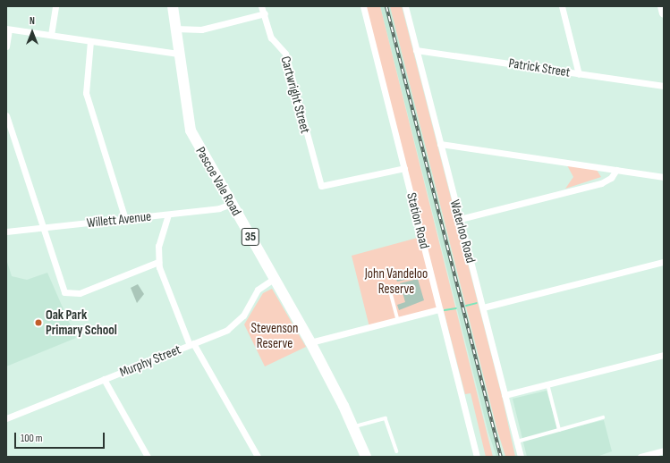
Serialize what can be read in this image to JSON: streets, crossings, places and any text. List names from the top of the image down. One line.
{"streets":{"main road":["Pascoe Vale Road","35"],"street":["Patrick Street","Cartwright Street","Willett Avenue","Station Road","Waterloo Road","Murphy Street"]},"crossings":[["Patrick Street","Waterloo Road"],["Cartwright Street","Station Road"],["Pascoe Vale Road","Willett Avenue"],["Pascoe Vale Road","Murphy Street"]],"parks":["John Vandeloo Reserve","Stevenson Reserve"],"places":["Oak Park Primary School"],"scale_bar":"100 m","north":"top"}
